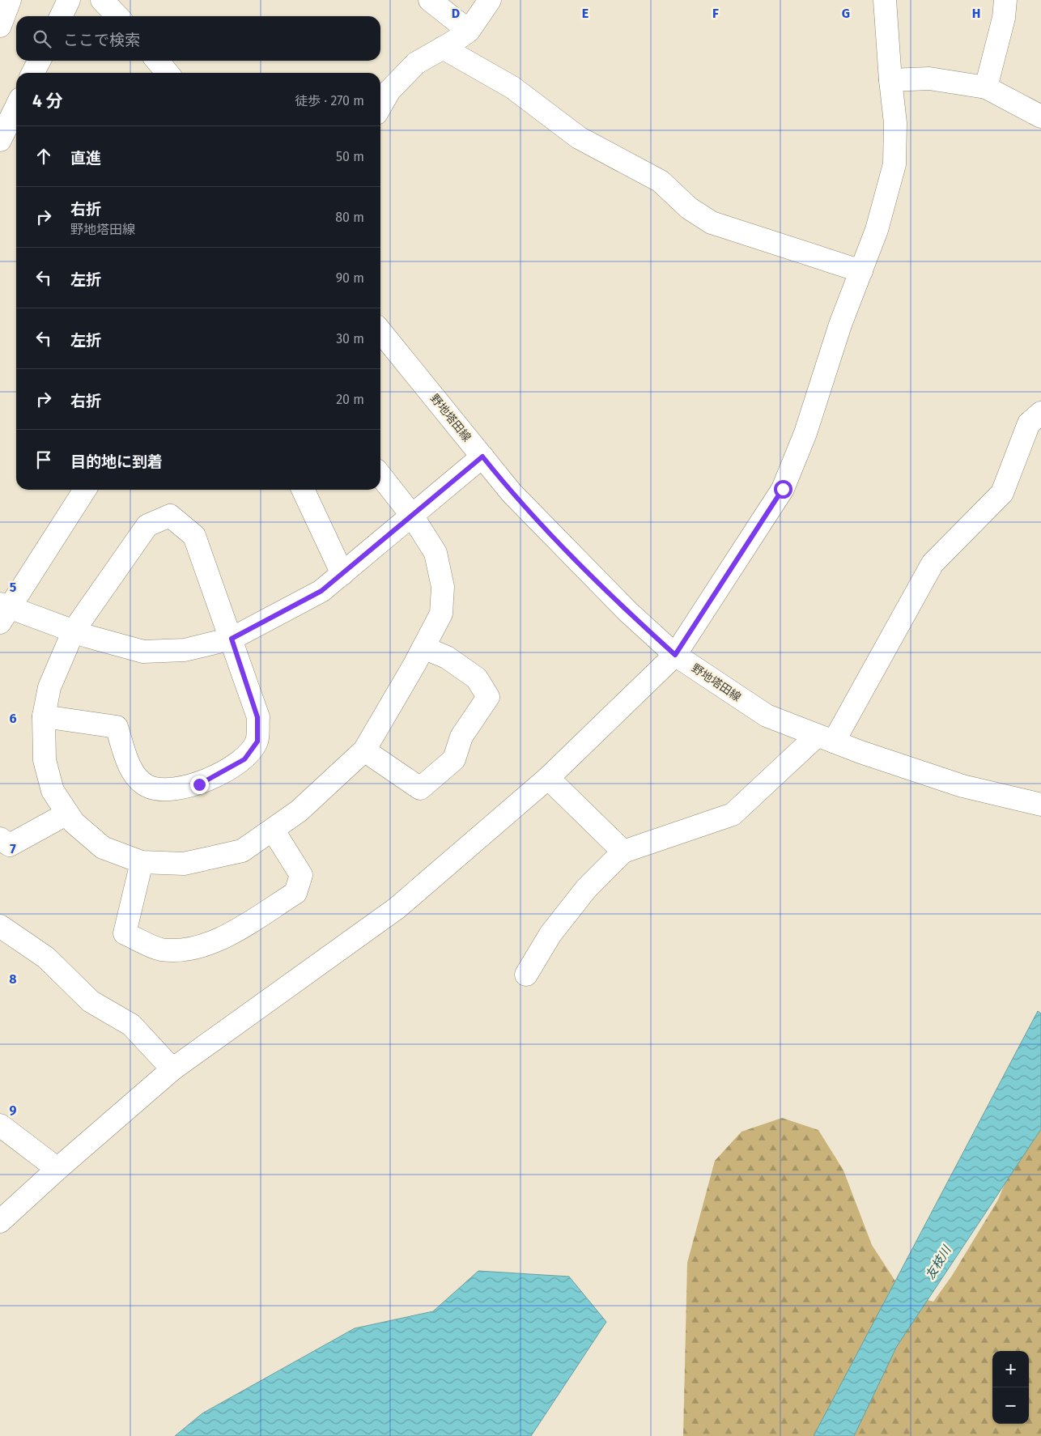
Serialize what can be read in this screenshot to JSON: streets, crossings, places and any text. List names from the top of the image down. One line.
{"streets":{"street":["野地塔田線"]},"water":["友枝川"],"page":{"search":"ここで検索","heading":["4 分","徒歩 · 270 m"],"list":[["直進","50 m"],["右折","野地塔田線","80 m"],["左折","90 m"],["左折","30 m"],["右折","20 m"],"目的地に到着"],"map_buttons":["+","−"]},"grid":{"columns":["D","E","F","G","H"],"rows":["5","6","7","8","9"]}}
